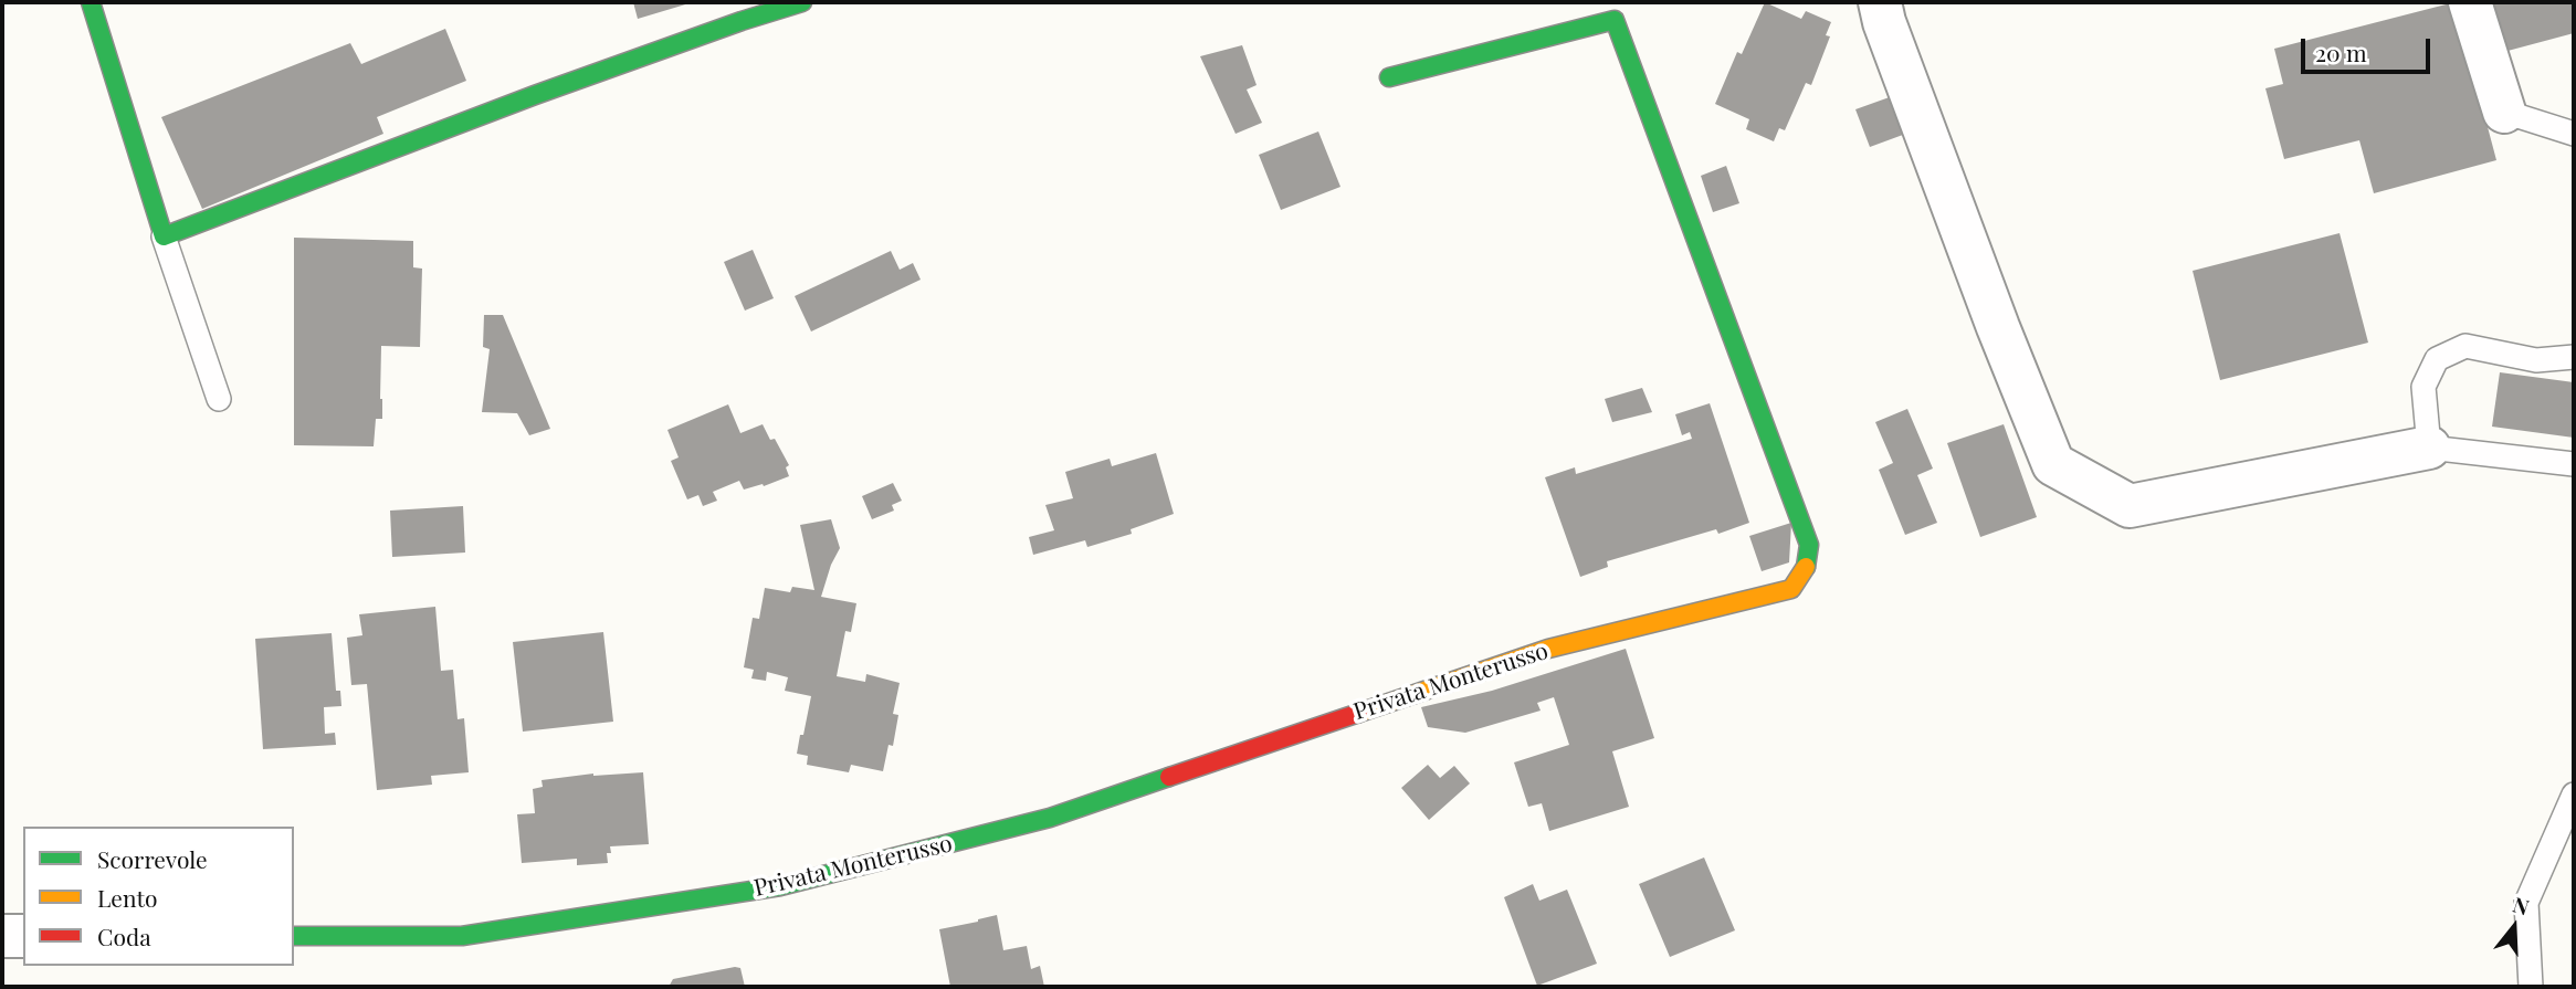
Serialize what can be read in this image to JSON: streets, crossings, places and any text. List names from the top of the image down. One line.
{"streets":{"street":["Privata Monterusso"]},"legend":["Scorrevole","Lento","Coda"],"scale_bar":"20 m","north":"top"}
